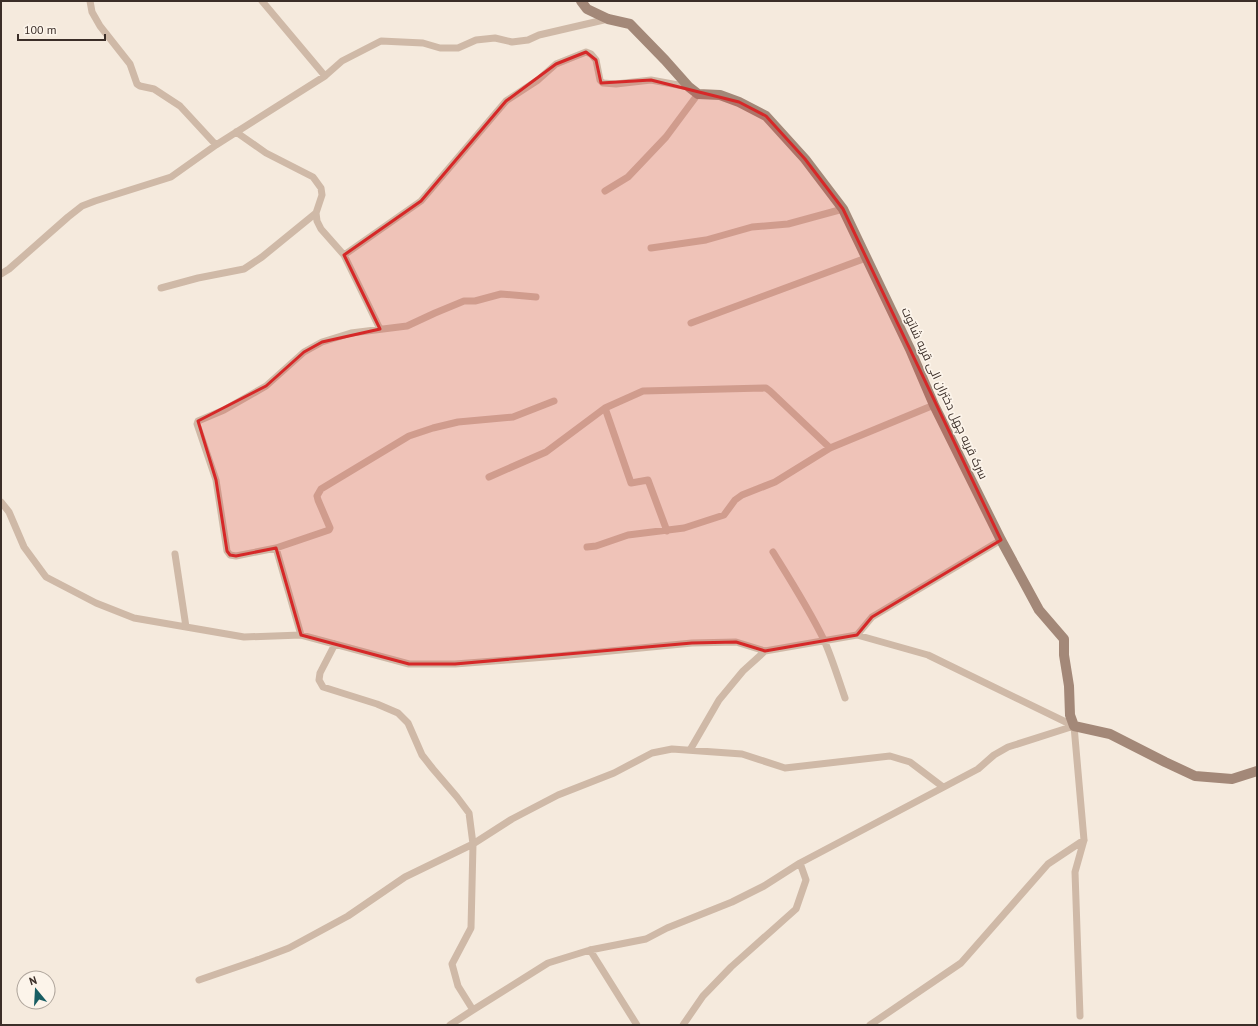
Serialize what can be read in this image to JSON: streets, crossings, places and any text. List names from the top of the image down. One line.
{"streets":{"street":["سرک قریه چهل دختران الی قریه شاتوت"]},"scale_bar":"100 m","north":"top"}
